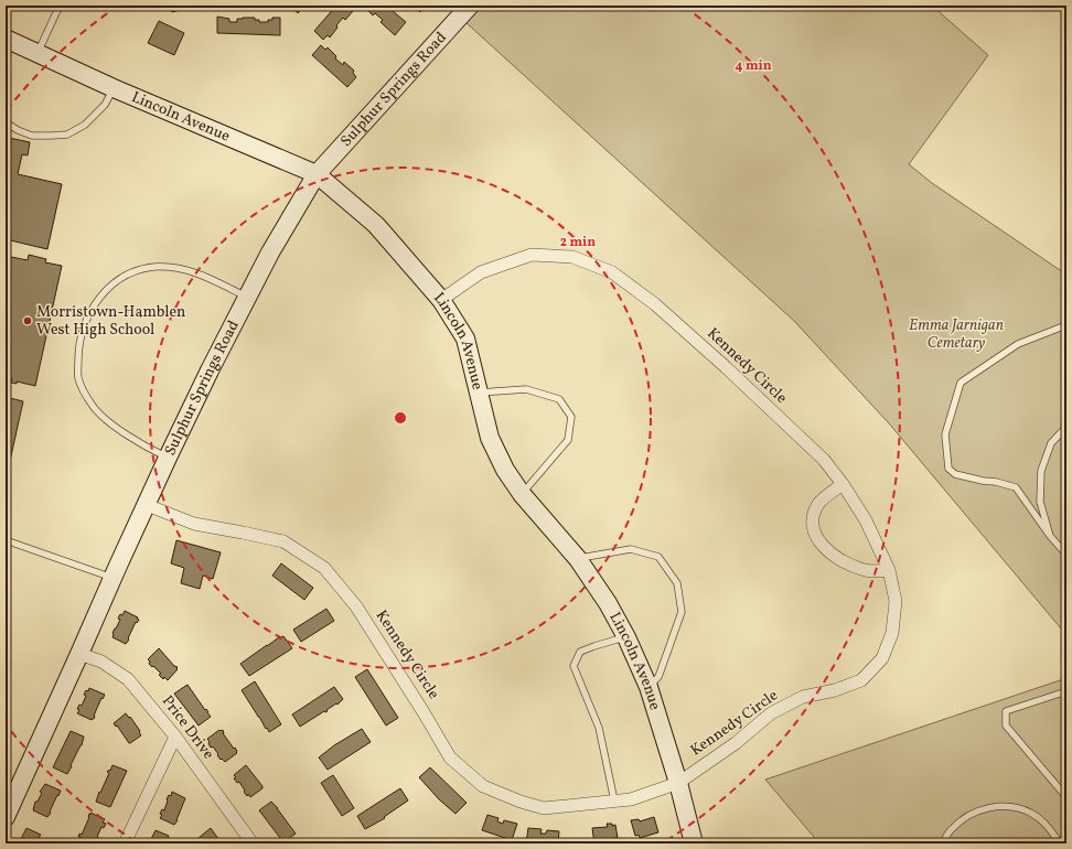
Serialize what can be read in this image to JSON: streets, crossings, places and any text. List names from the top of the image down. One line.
{"streets":{"street":["Sulphur Springs Road","Lincoln Avenue","Kennedy Circle","Price Drive"]},"crossings":[["Sulphur Springs Road","Lincoln Avenue"],["Sulphur Springs Road","Kennedy Circle"],["Sulphur Springs Road","Price Drive"],["Lincoln Avenue","Kennedy Circle"]],"parks":["Emma Jarnigan Cemetary"],"places":["Morristown-Hamblen West High School"],"rings":["4 min","2 min"]}
